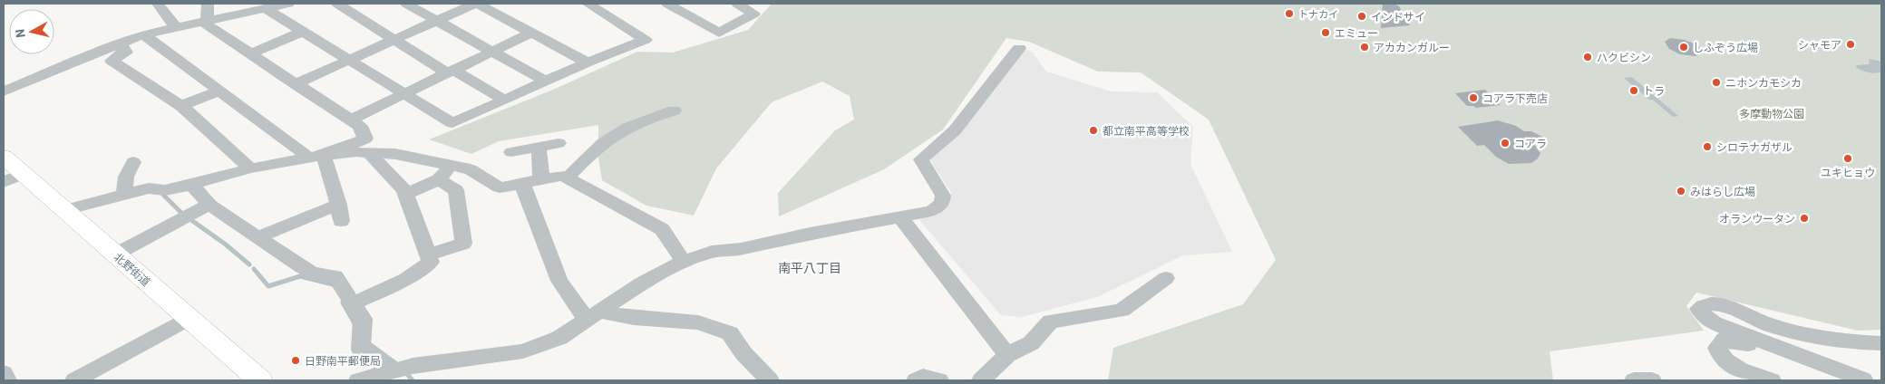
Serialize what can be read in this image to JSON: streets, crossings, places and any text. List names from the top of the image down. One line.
{"streets":{"main road":["北野街道"]},"districts":["南平八丁目"],"parks":["多摩動物公園"],"places":["トナカイ","インドサイ","エミュー","シャモア","アカカンガルー","しふぞう広場","ハクビシン","ニホンカモシカ","トラ","コアラ下売店","都立南平高等学校","コアラ","シロテナガザル","ユキヒョウ","みはらし広場","オランウータン","日野南平郵便局"],"north":"left"}
